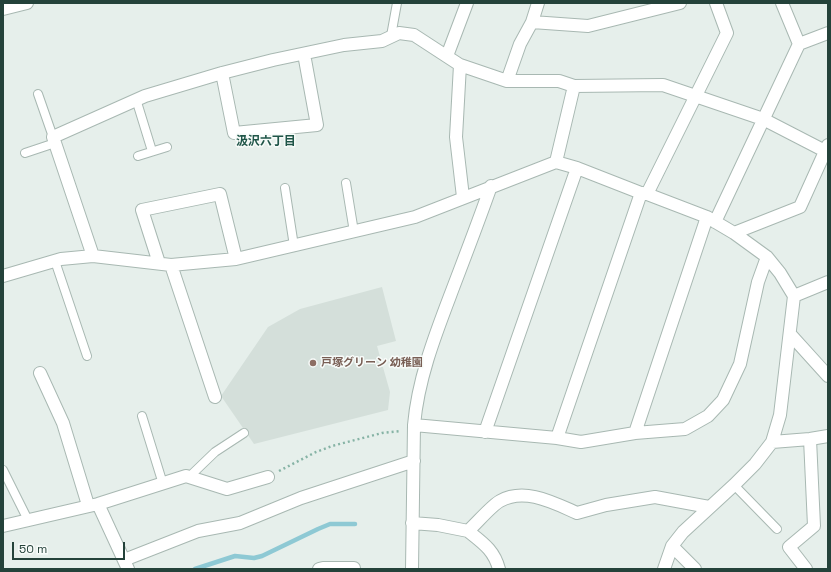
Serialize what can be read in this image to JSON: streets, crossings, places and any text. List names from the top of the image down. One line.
{"districts":["汲沢六丁目"],"places":["戸塚グリーン 幼稚園"],"scale_bar":"50 m"}
